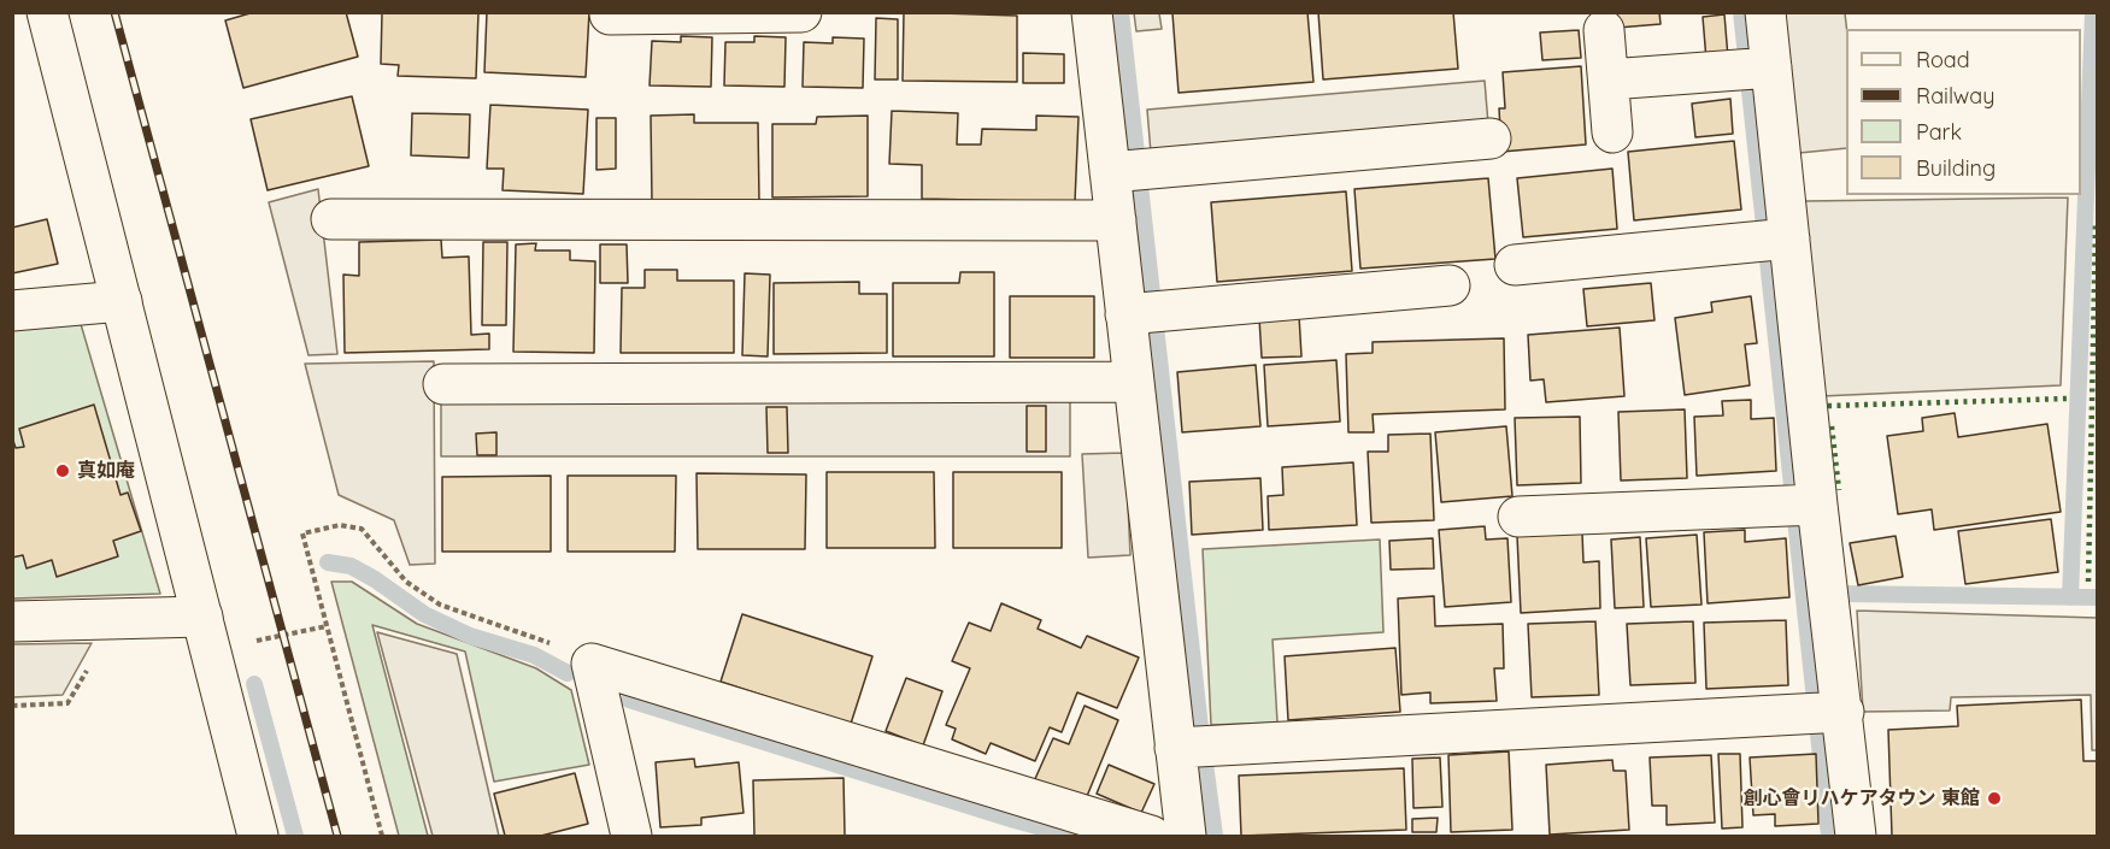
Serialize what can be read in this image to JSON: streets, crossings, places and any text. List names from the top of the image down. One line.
{"places":["真如庵","創心會リハケアタウン 東館"],"legend":["Road","Railway","Park","Building"]}
